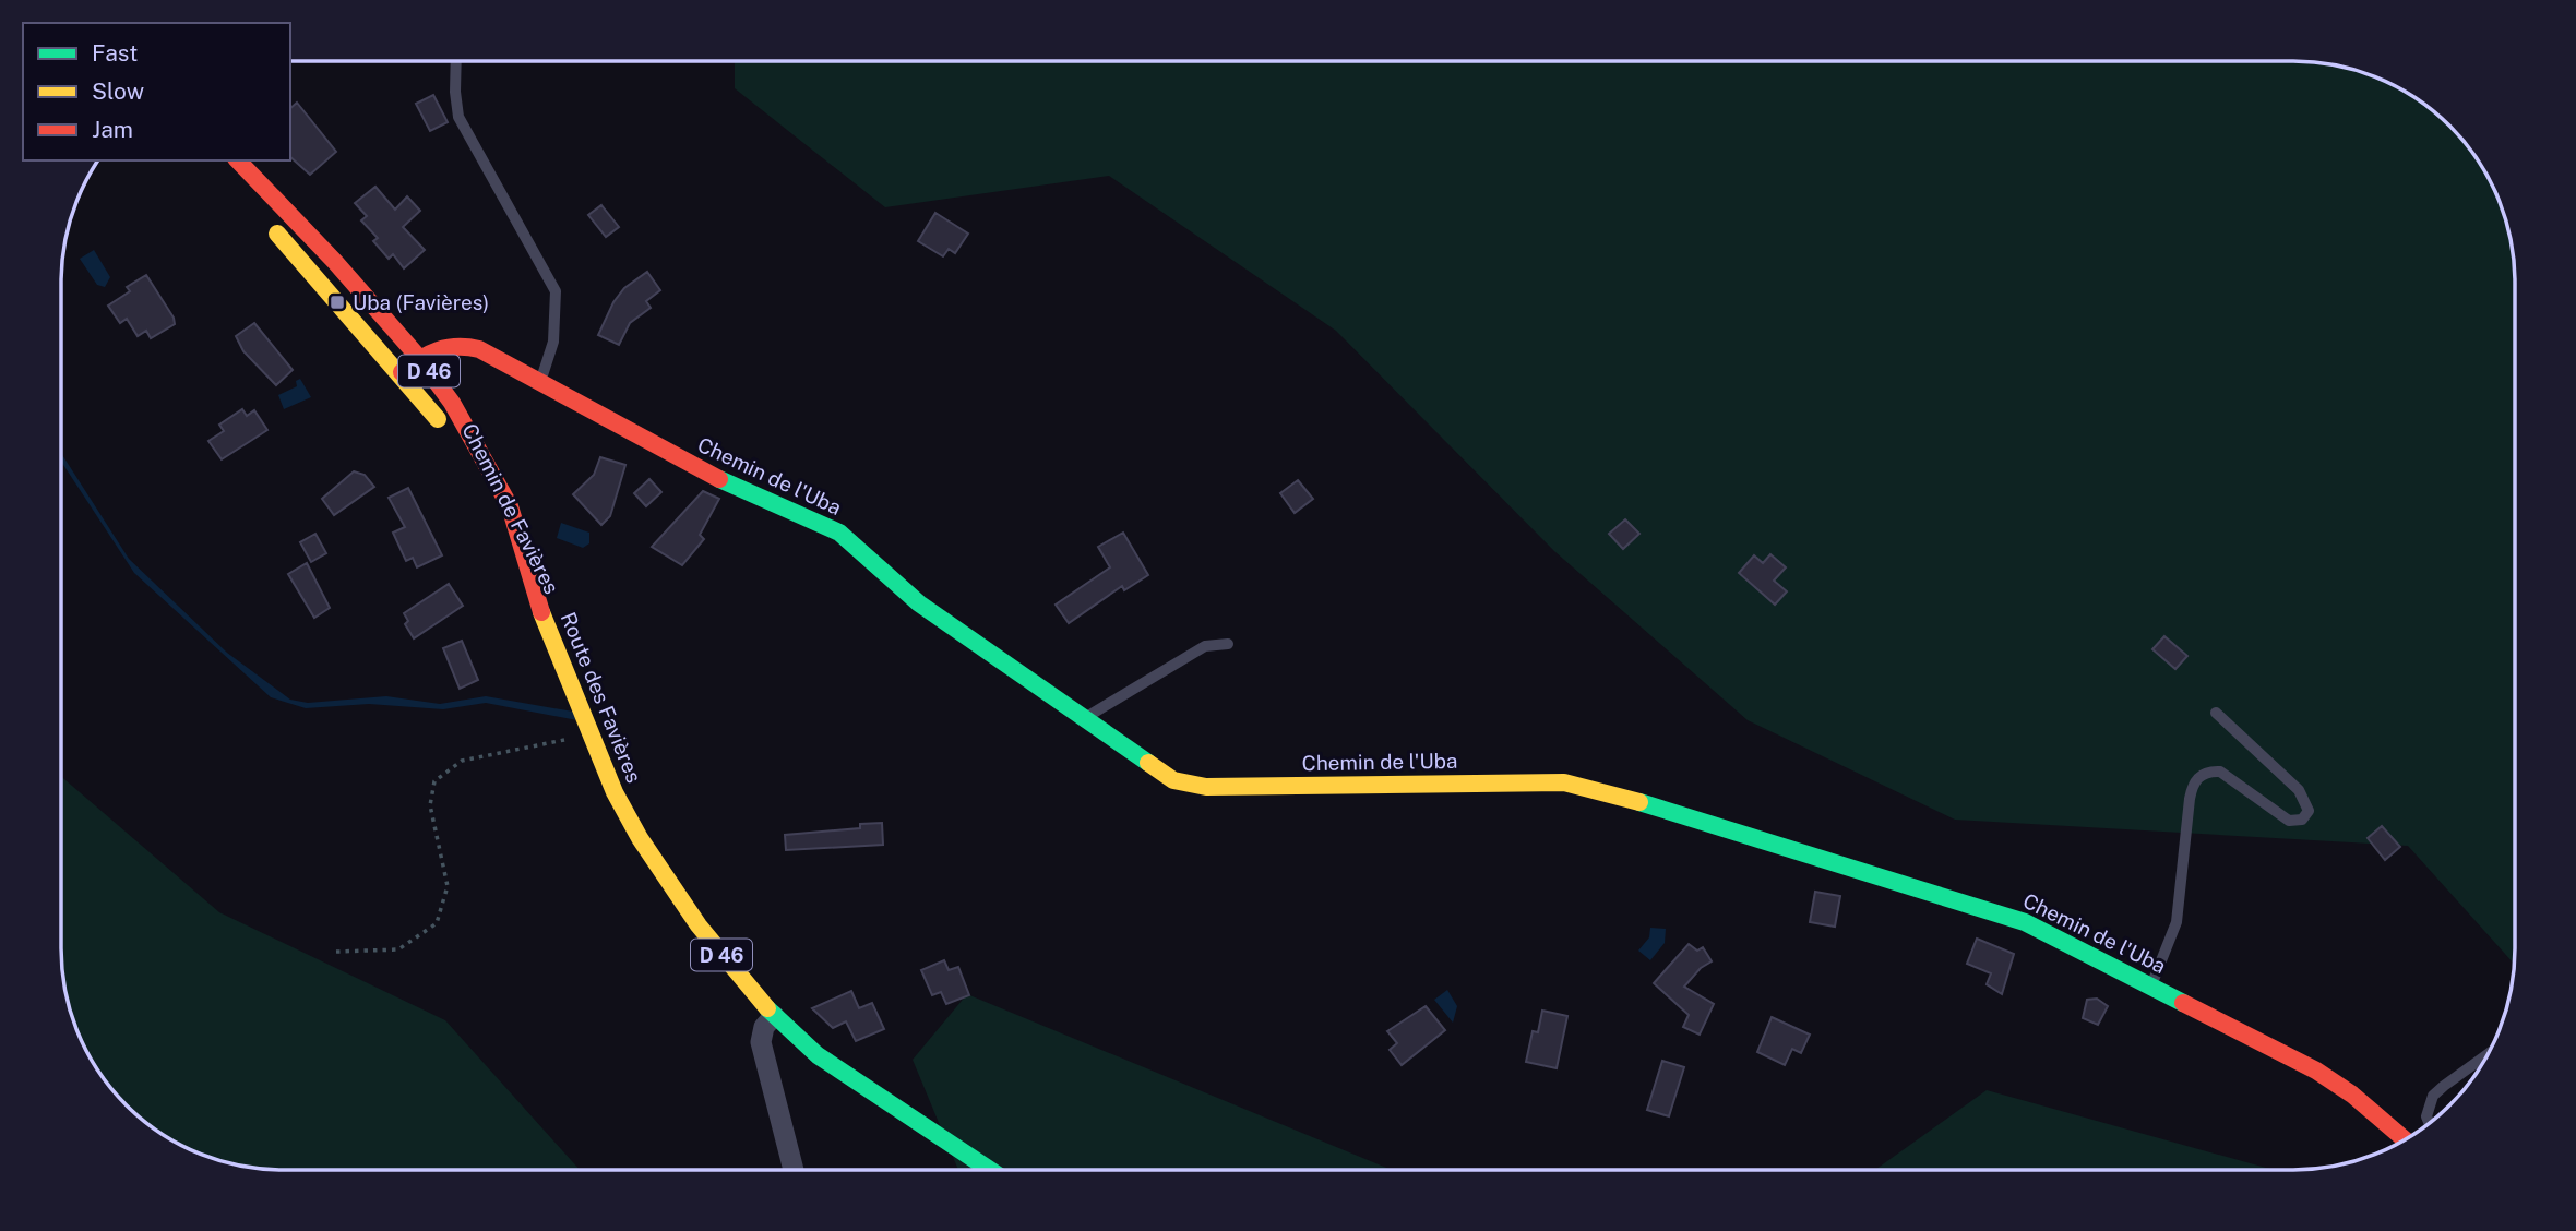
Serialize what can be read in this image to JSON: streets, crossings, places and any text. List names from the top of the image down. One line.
{"streets":{"street":["D 46","Chemin de l'Uba","Chemin de Favières","Route des Favières"]},"crossings":[["D 46","Chemin de l'Uba"],["D 46","Chemin de Favières"],["Chemin de l'Uba","Chemin de Favières"],["Chemin de l'Uba","Route des Favières"],["Chemin de Favières","Route des Favières"]],"places":{"transit":["Uba (Favières)"]},"legend":["Fast","Slow","Jam"]}
